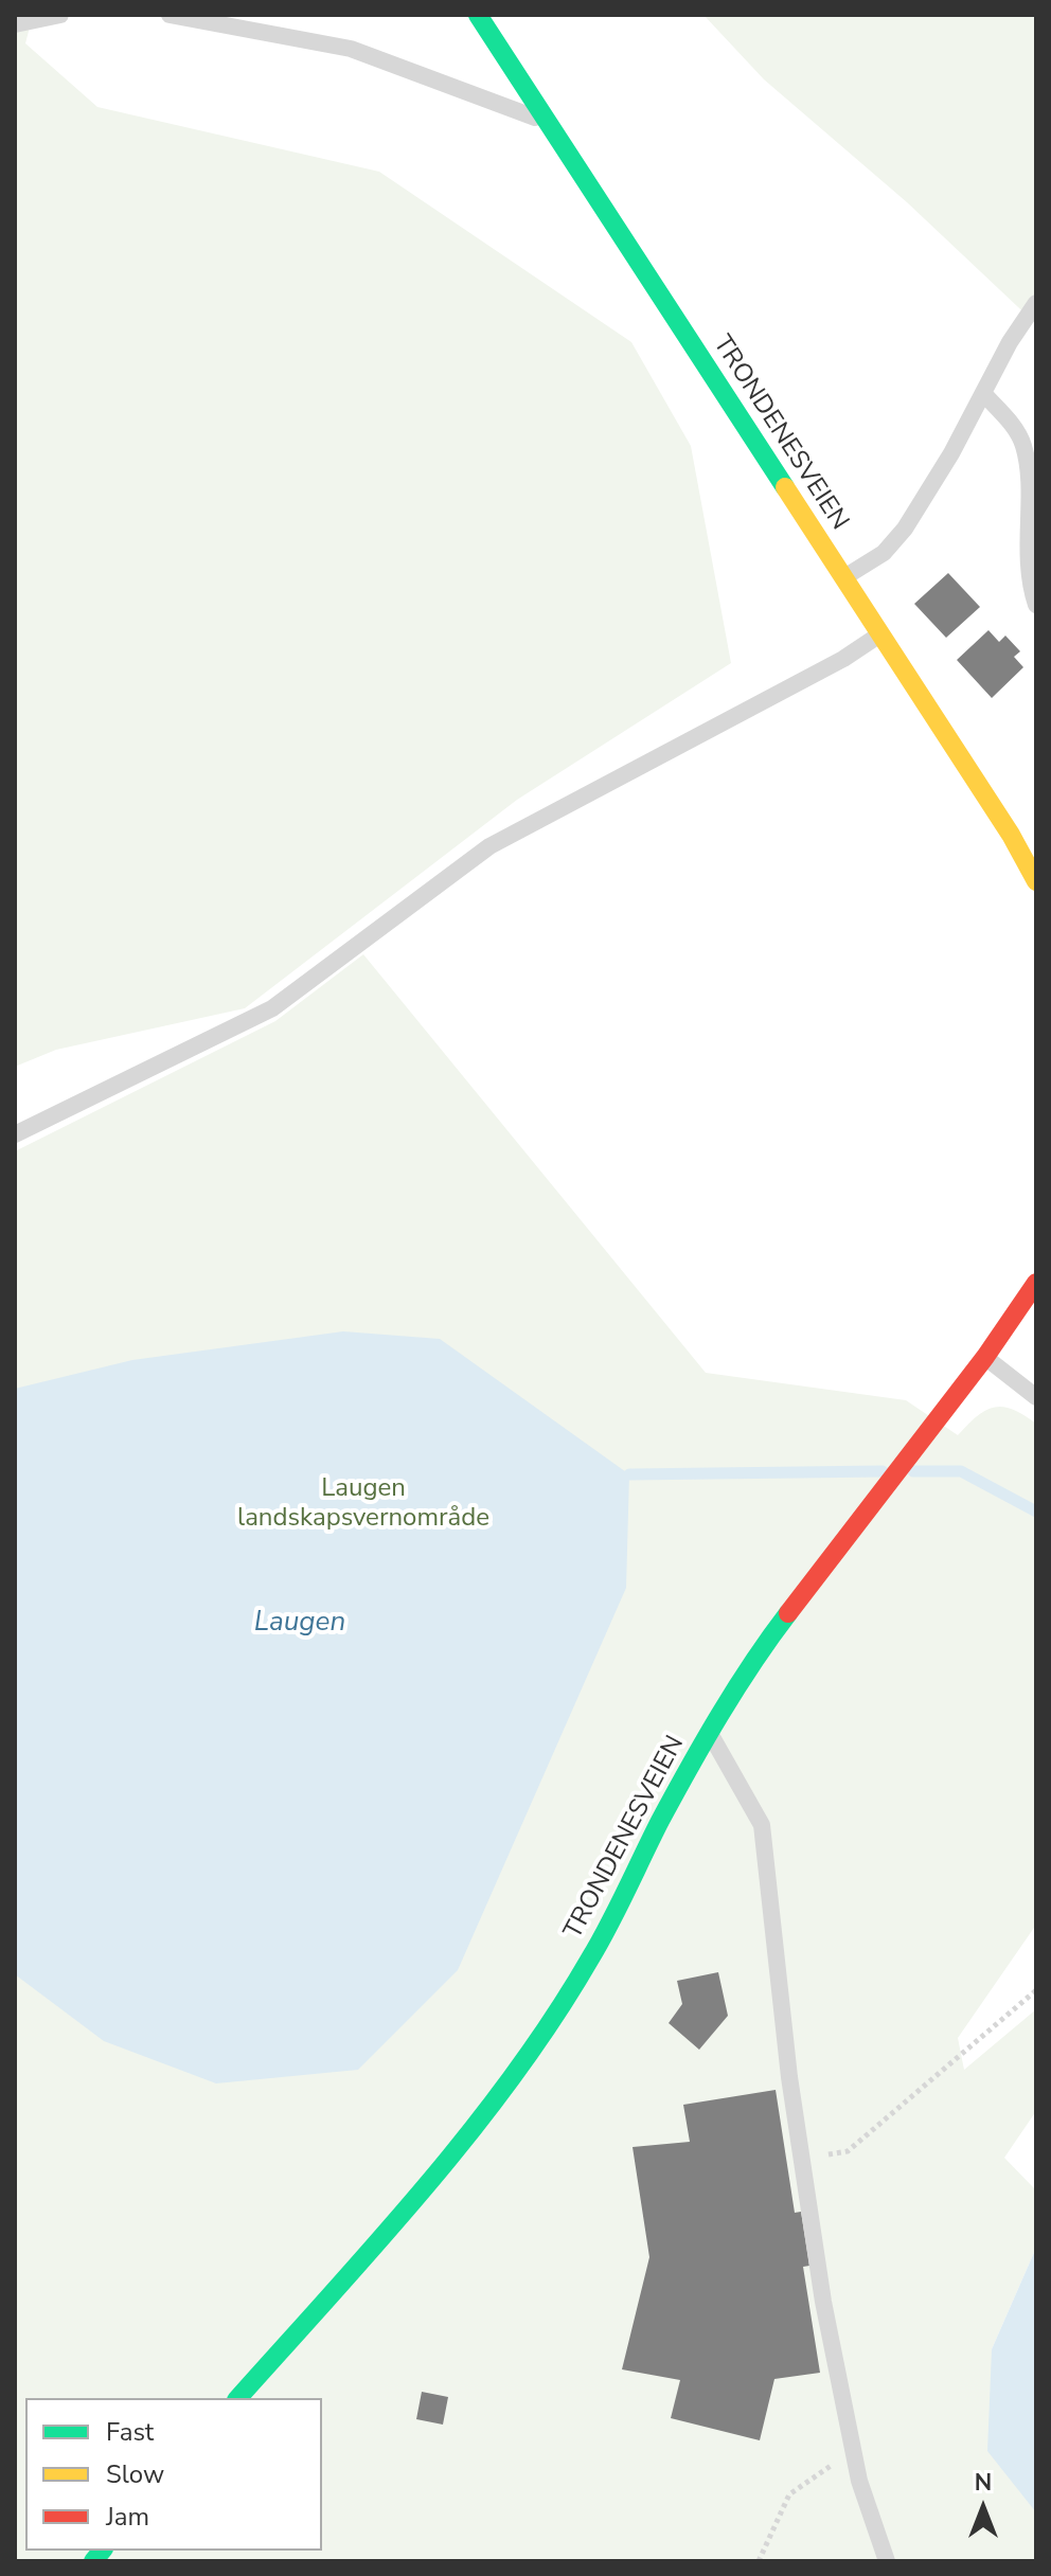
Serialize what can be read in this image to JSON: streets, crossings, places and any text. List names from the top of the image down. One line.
{"streets":{"main road":["TRONDENESVEIEN"]},"water":["Laugen"],"parks":["Laugen landskapsvernområde"],"legend":["Fast","Slow","Jam"],"north":"top"}
